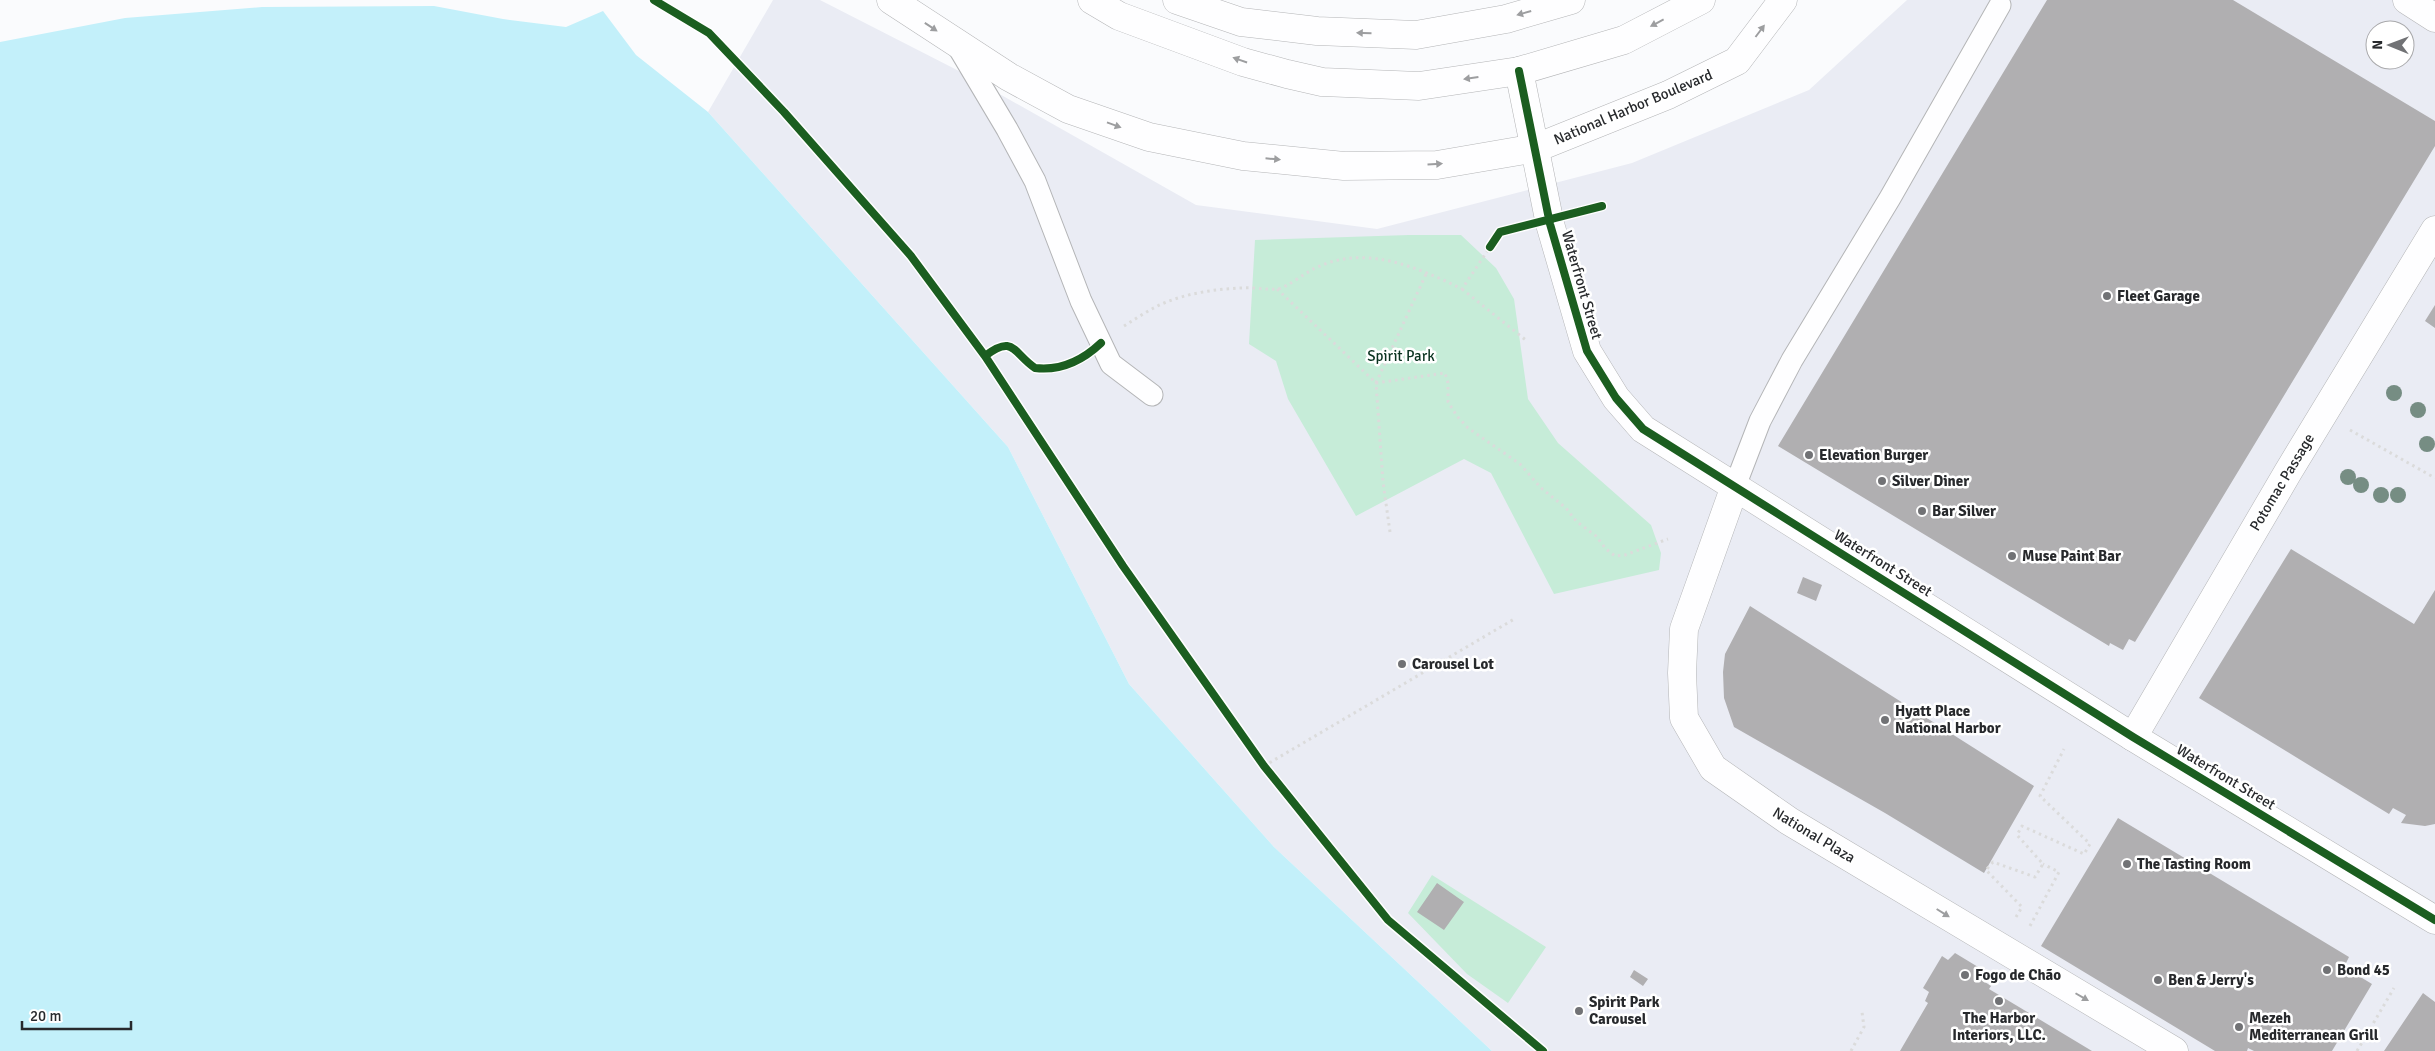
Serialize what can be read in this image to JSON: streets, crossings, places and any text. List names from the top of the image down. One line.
{"streets":{"street":["National Harbor Boulevard","Waterfront Street","Potomac Passage","National Plaza"]},"crossings":[["National Harbor Boulevard","Waterfront Street"],["Waterfront Street","Potomac Passage"],["Waterfront Street","National Plaza"]],"one_way":["National Plaza"],"parks":["Spirit Park"],"places":["Fleet Garage","Elevation Burger","Silver Diner","Bar Silver","Muse Paint Bar","Carousel Lot","Hyatt Place National Harbor","The Tasting Room","Bond 45","Fogo de Chão","Ben & Jerry's","The Harbor Interiors, LLC.","Spirit Park Carousel","Mezeh Mediterranean Grill"],"scale_bar":"20 m","north":"left"}
